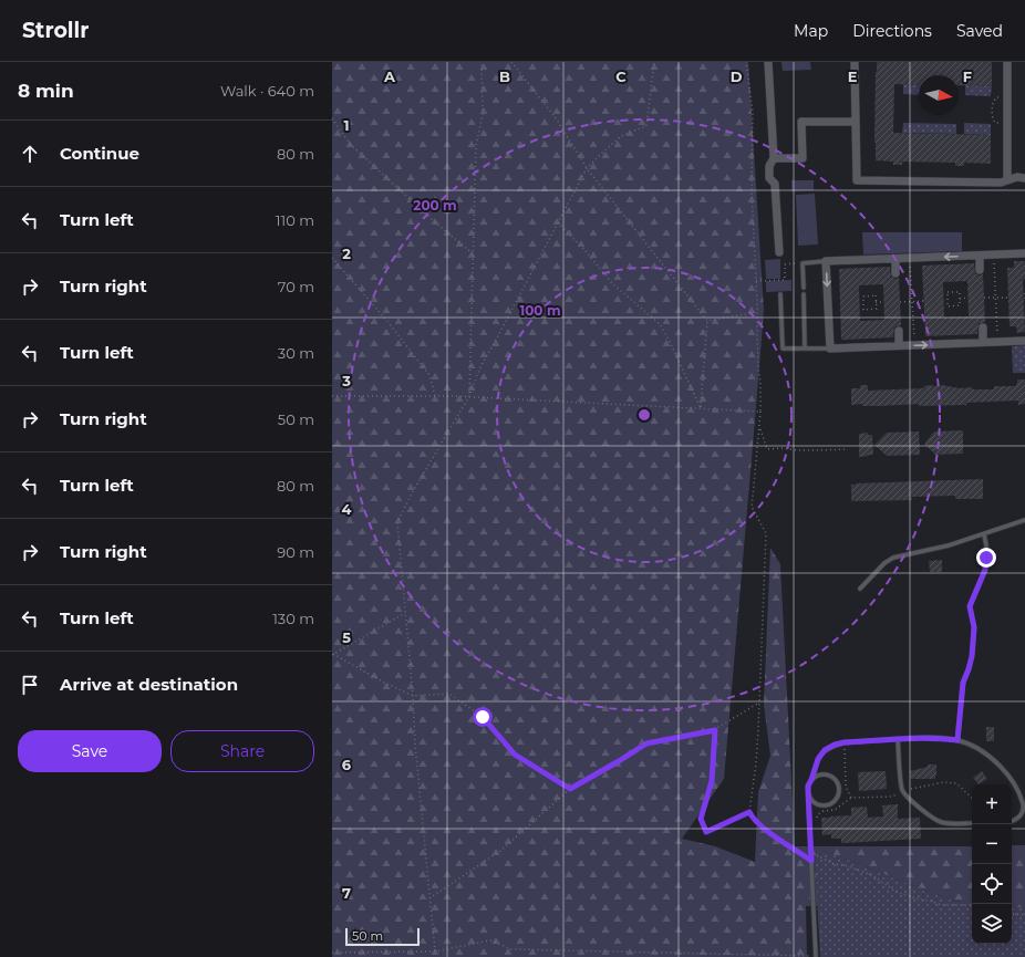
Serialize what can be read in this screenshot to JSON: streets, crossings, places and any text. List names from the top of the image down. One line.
{"scale_bar":"50 m","north":"right","page":{"header":"Strollr","nav":["Map","Directions","Saved"],"heading":["8 min","Walk · 640 m"],"list":[["Continue","80 m"],["Turn left","110 m"],["Turn right","70 m"],["Turn left","30 m"],["Turn right","50 m"],["Turn left","80 m"],["Turn right","90 m"],["Turn left","130 m"],"Arrive at destination"],"buttons":["Save","Share"],"map_buttons":["+","−"],"scale":"50 m"},"grid":{"columns":["A","B","C","D","E","F"],"rows":["1","2","3","4","5","6","7"]},"rings":["200 m","100 m"]}
